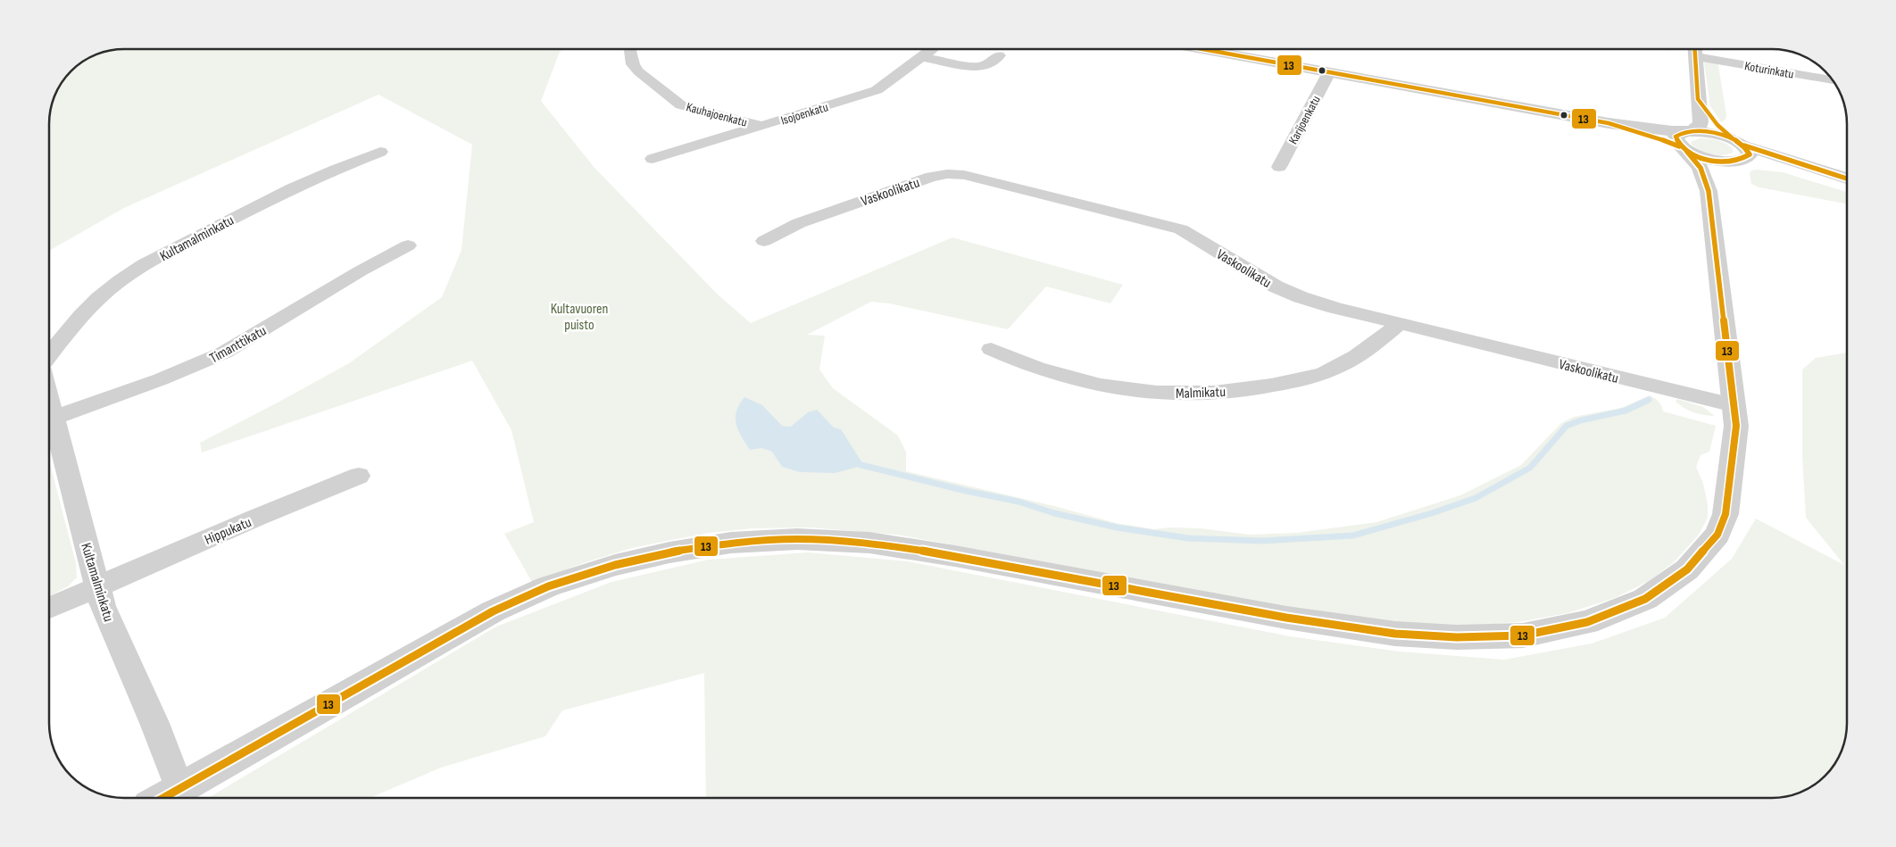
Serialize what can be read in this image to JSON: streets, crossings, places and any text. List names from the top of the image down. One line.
{"streets":{"street":["Koturinkatu","Isojoenkatu","Kauhajoenkatu","Karijoenkatu","Vaskoolikatu","Kultamalminkatu","Timanttikatu","Malmikatu","Hippukatu"]},"crossings":[["Isojoenkatu","Kauhajoenkatu"],["Vaskoolikatu","Malmikatu"],["Kultamalminkatu","Timanttikatu"],["Kultamalminkatu","Hippukatu"]],"parks":["Kultavuoren puisto"],"lines":["transit line 13"]}
